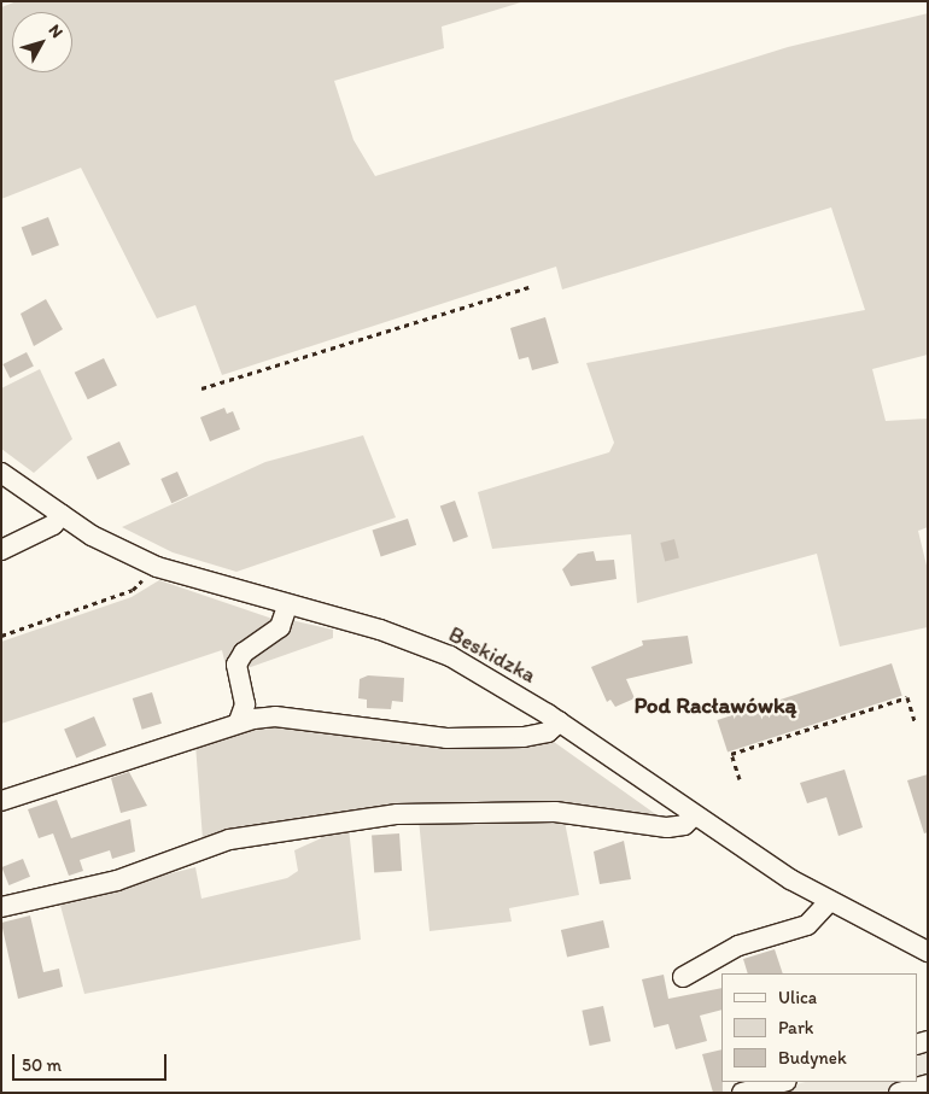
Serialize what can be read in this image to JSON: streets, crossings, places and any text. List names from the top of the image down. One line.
{"streets":{"street":["Beskidzka"]},"districts":["Pod Racławówką"],"legend":["Ulica","Park","Budynek"],"scale_bar":"50 m","north":"top right"}
